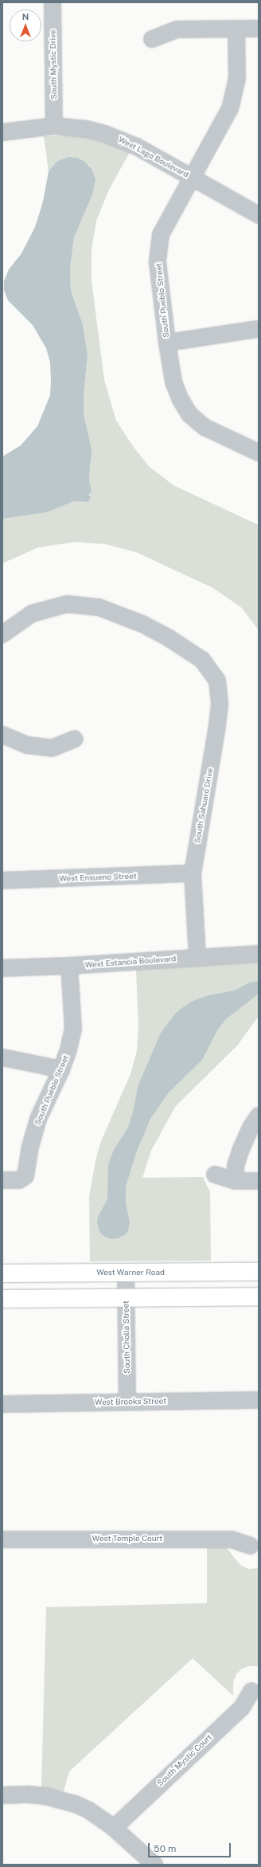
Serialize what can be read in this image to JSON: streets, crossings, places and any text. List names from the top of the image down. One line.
{"streets":{"main road":["West Warner Road"],"street":["South Mystic Drive","West Lago Boulevard","South Pueblo Street","South Sahuaro Drive","West Ensueno Street","West Estancia Boulevard","South Cholla Street","West Brooks Street","West Temple Court","South Mystic Court"]},"crossings":[["South Mystic Drive","West Lago Boulevard"],["West Lago Boulevard","South Pueblo Street"],["South Pueblo Street","West Estancia Boulevard"],["South Sahuaro Drive","West Ensueno Street"],["South Sahuaro Drive","West Estancia Boulevard"],["West Warner Road","South Cholla Street"],["South Cholla Street","West Brooks Street"]],"scale_bar":"50 m","north":"top"}
